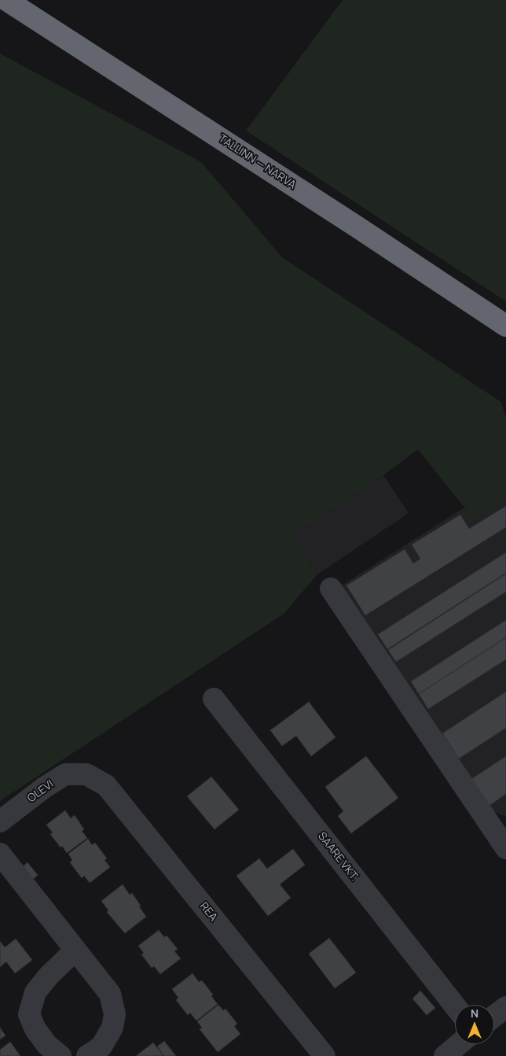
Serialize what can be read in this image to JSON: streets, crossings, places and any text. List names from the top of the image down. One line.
{"streets":{"highway":["TALLINN — NARVA"],"street":["OLEVI","SAARE VKT.","REA"]},"crossings":[["OLEVI","REA"]],"north":"top"}
